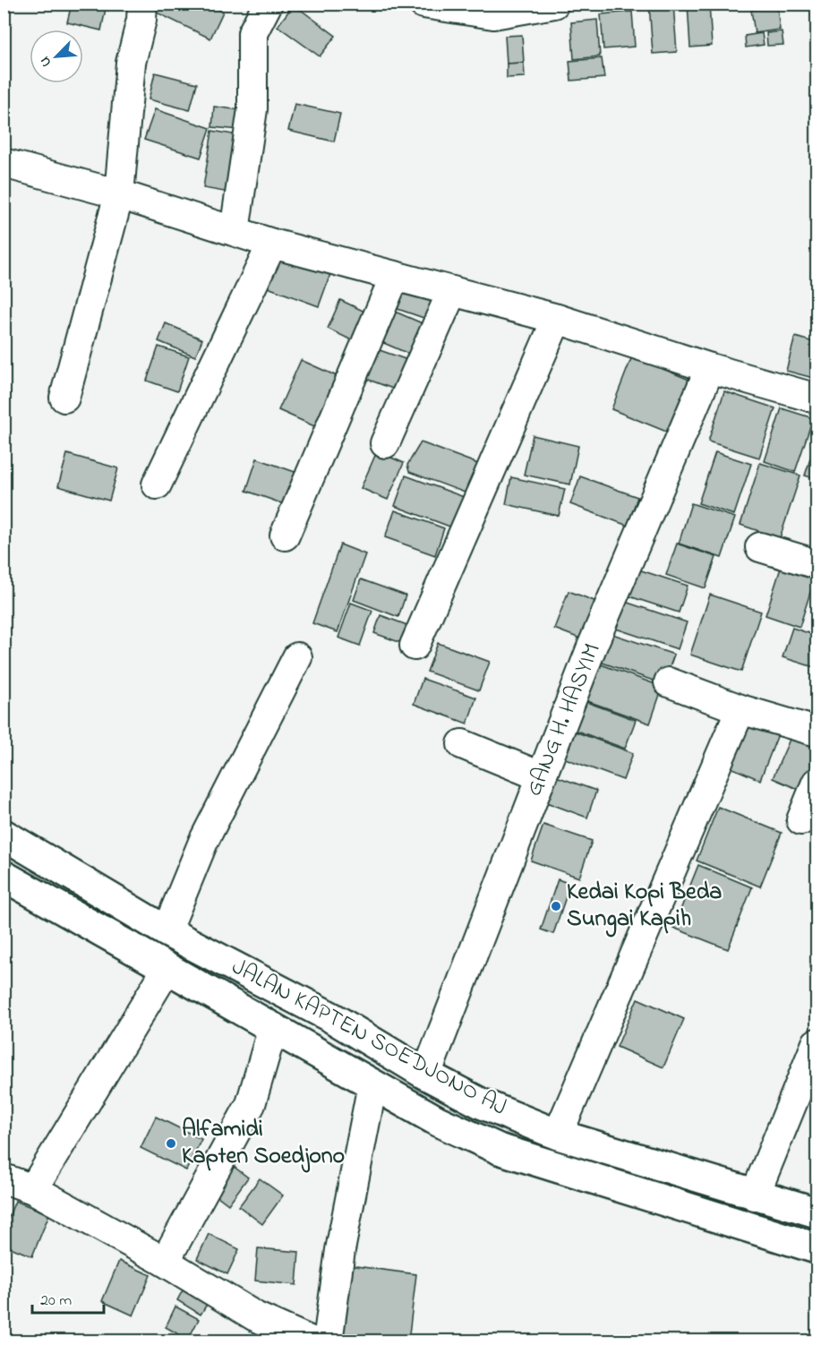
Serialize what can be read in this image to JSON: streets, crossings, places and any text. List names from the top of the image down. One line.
{"streets":{"main road":["JALAN KAPTEN SOEDJONO AJ"],"street":["GANG H. HASYIM"]},"crossings":[["GANG H. HASYIM","JALAN KAPTEN SOEDJONO AJ"]],"places":["Kedai Kopi Beda Sungai Kapih","Alfamidi Kapten Soedjono"],"scale_bar":"20 m","north":"bottom left"}
